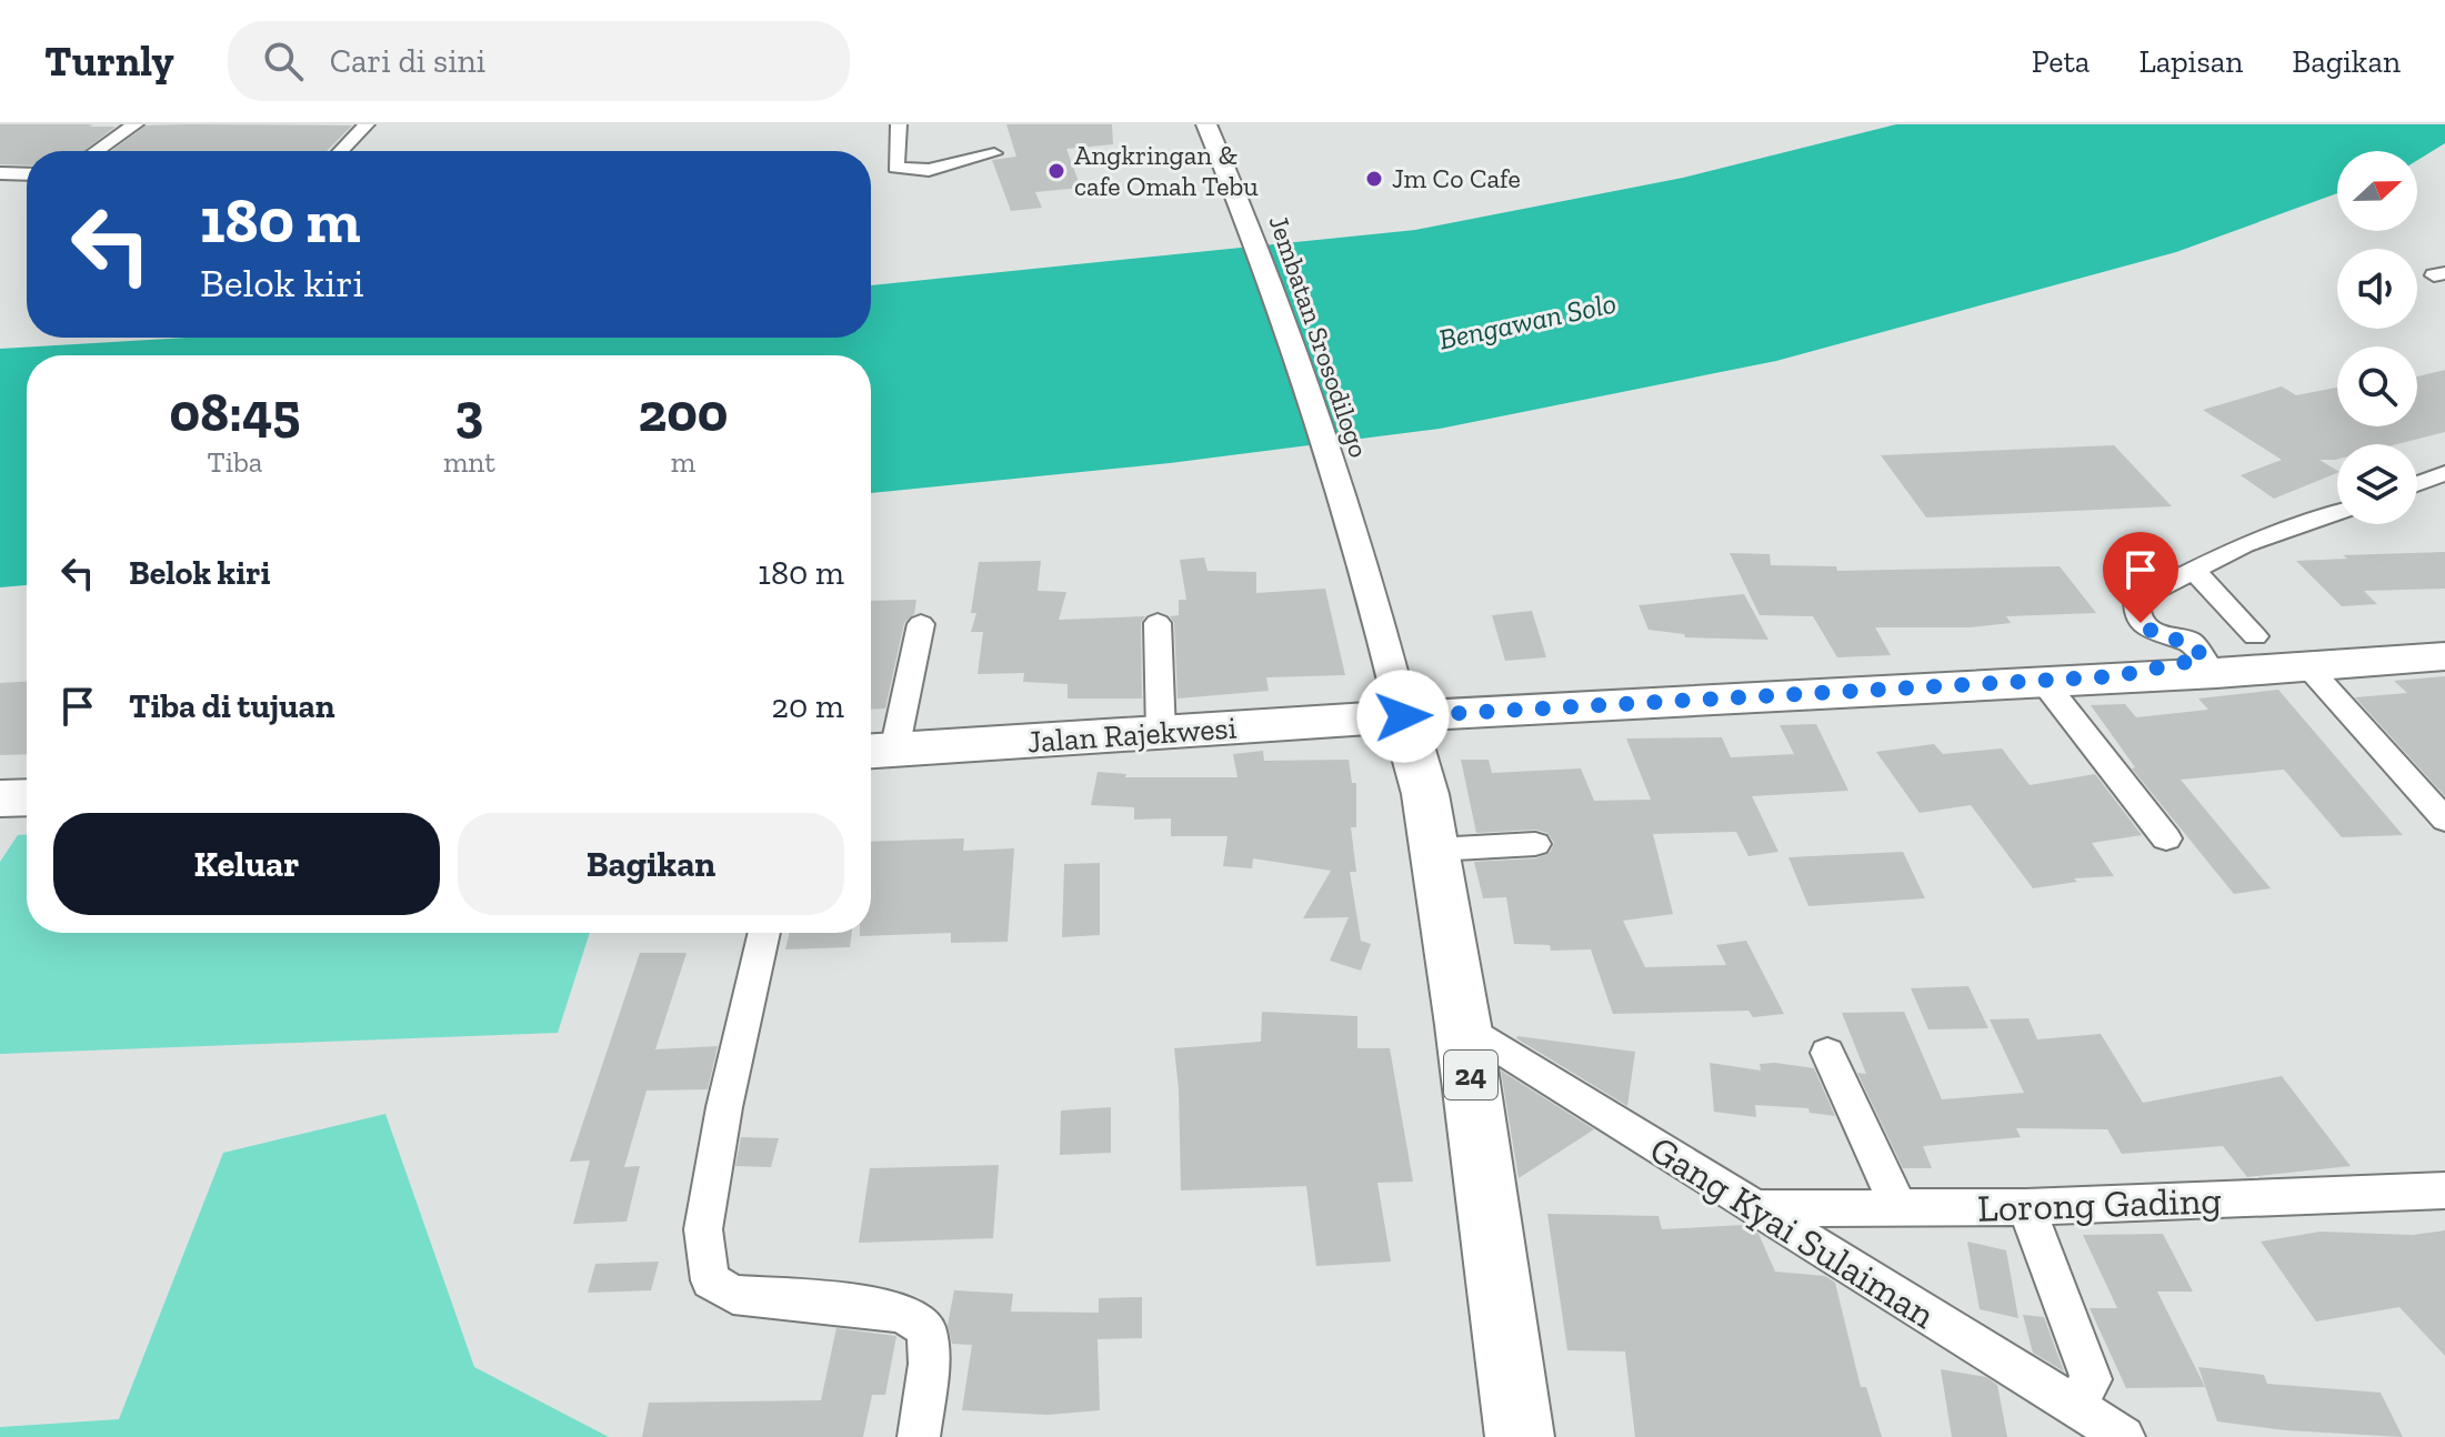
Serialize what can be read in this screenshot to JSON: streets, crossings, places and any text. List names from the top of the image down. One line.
{"streets":{"highway":["Jalan Rajekwesi","24"],"street":["Jembatan Srosodilogo","Lorong Gading","Gang Kyai Sulaiman"]},"crossings":[["Jembatan Srosodilogo","Jalan Rajekwesi"],["Jembatan Srosodilogo","24"],["Jalan Rajekwesi","24"],["24","Gang Kyai Sulaiman"],["Lorong Gading","Gang Kyai Sulaiman"]],"water":["Bengawan Solo"],"places":["Angkringan & cafe Omah Tebu","Jm Co Cafe"],"north":"right","page":{"header":"Turnly","search":"Cari di sini","nav":["Peta","Lapisan","Bagikan"],"turn":["180 m","Belok kiri"],"eta":["08:45","Tiba","3","mnt","200","m"],"list":[{"name":"Belok kiri","value":"180 m"},{"name":"Tiba di tujuan","value":"20 m"}],"buttons":["Keluar","Bagikan"]}}
